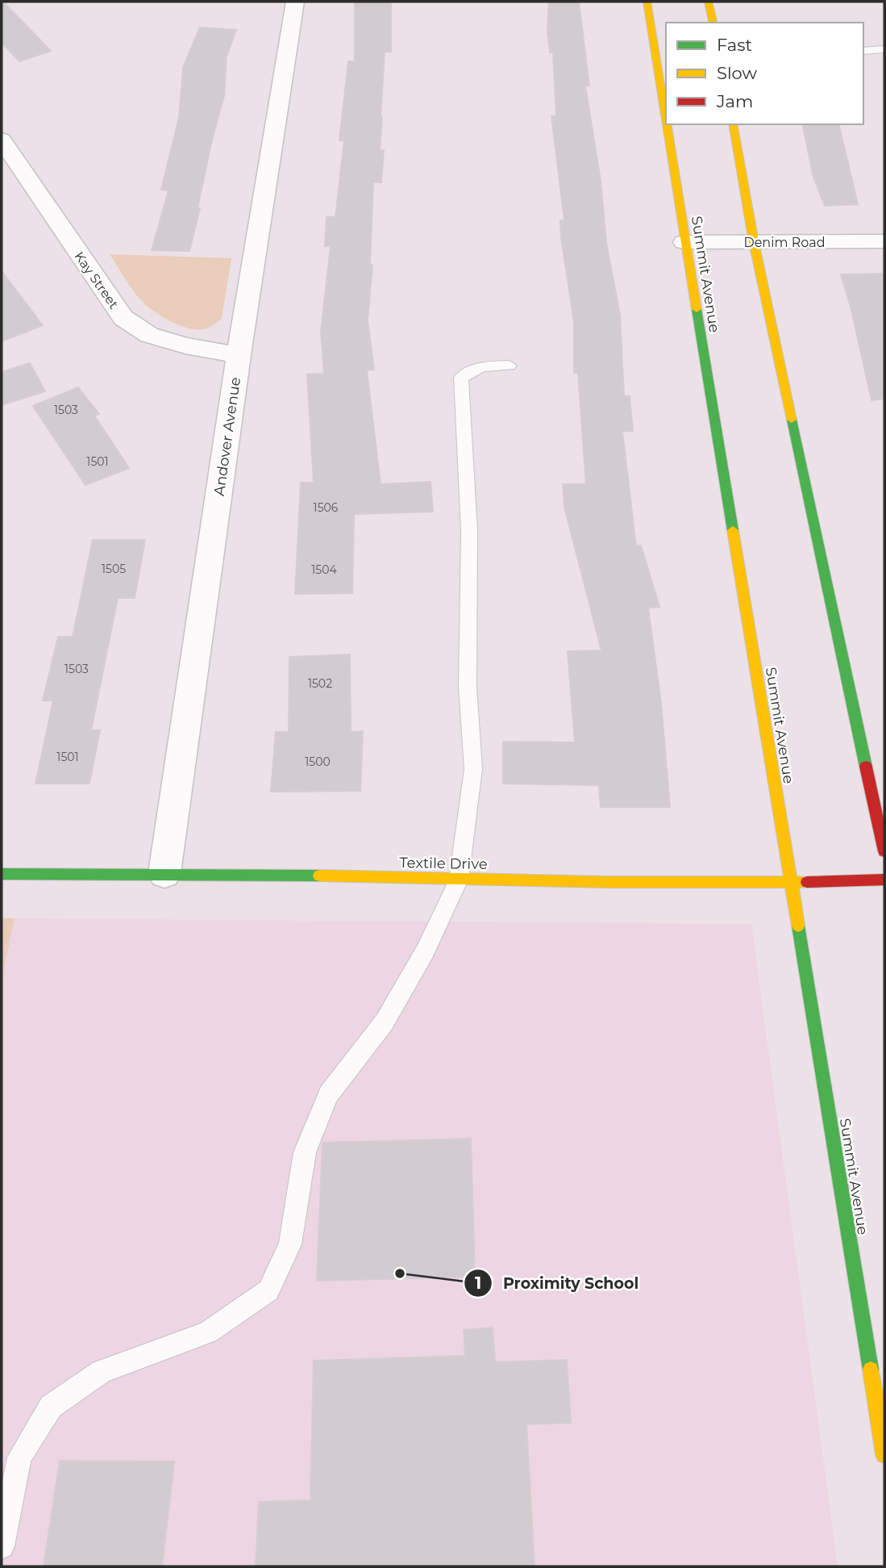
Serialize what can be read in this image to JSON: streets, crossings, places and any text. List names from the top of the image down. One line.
{"streets":{"main road":["Summit Avenue","Textile Drive"],"street":["Denim Road","Kay Street","Andover Avenue"]},"crossings":[["Denim Road","Summit Avenue"],["Summit Avenue","Textile Drive"],["Kay Street","Andover Avenue"],["Andover Avenue","Textile Drive"]],"places":["Proximity School"],"house_numbers":["1503","1501","1506","1505","1504","1503","1502","1501","1500"],"legend":["Fast","Slow","Jam"]}
